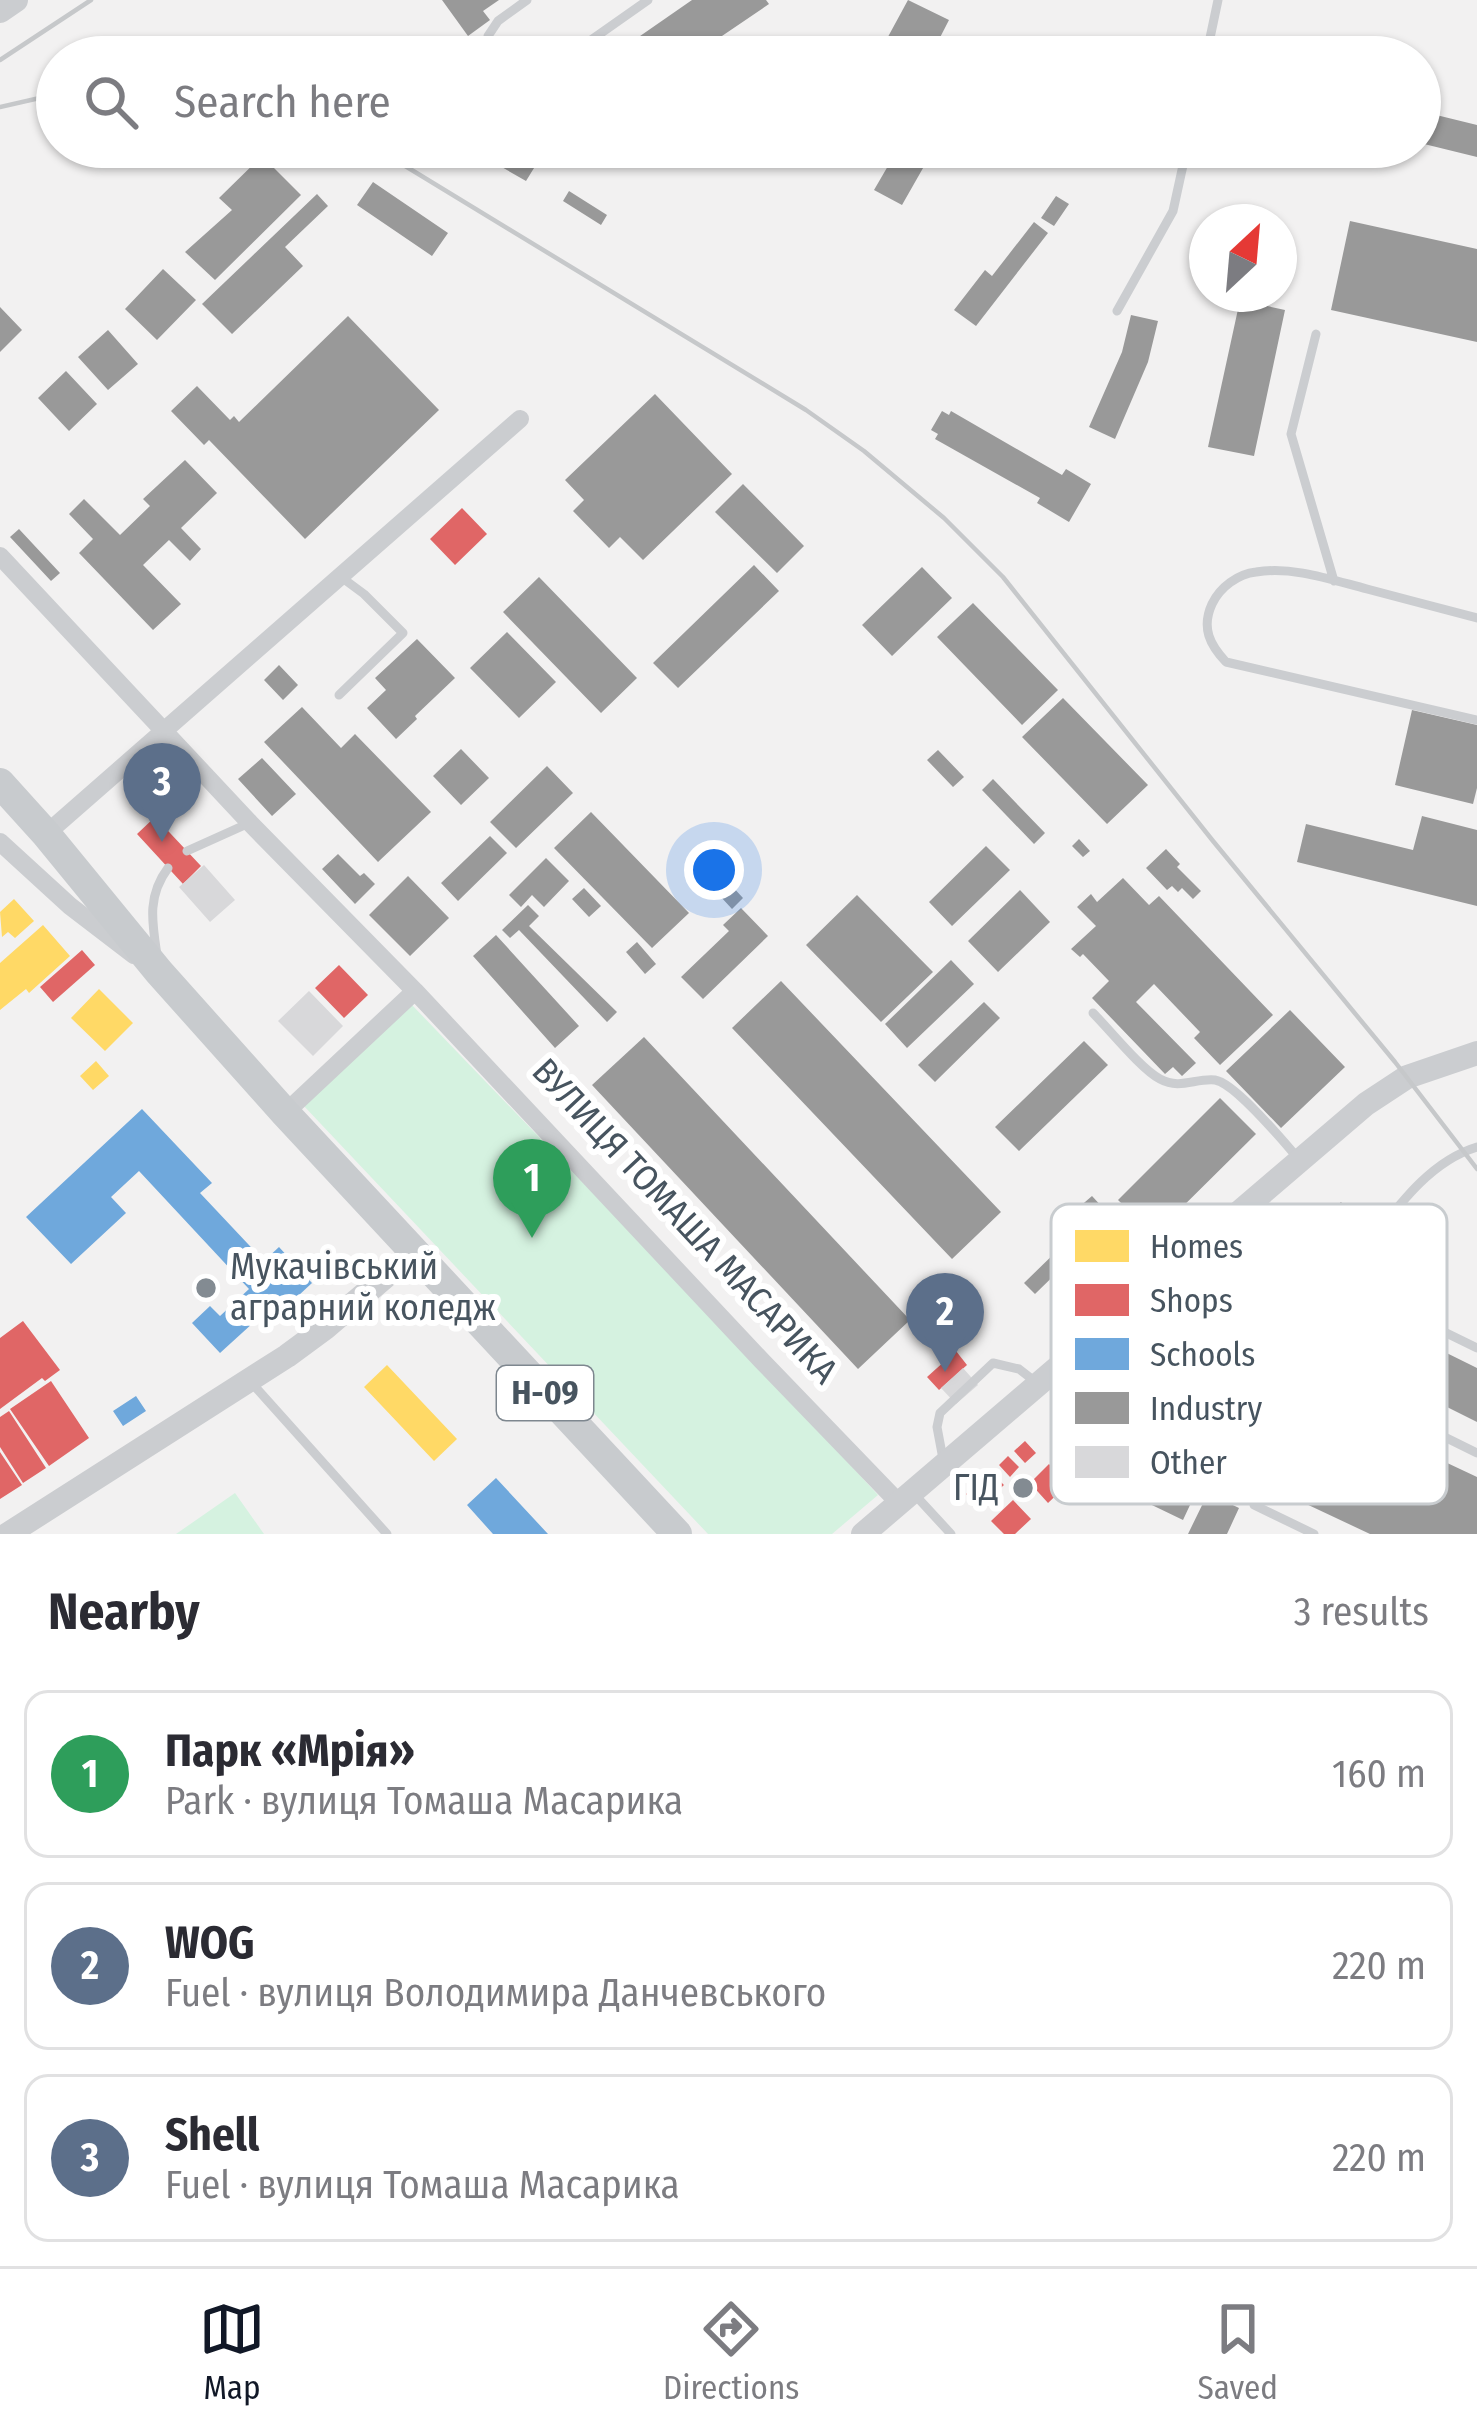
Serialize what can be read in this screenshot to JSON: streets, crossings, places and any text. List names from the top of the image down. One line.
{"streets":{"main road":["Н-09"],"street":["ВУЛИЦЯ ТОМАША МАСАРИКА"]},"places":["Мукачівський аграрний коледж","ГІД"],"legend":["Homes","Shops","Schools","Industry","Other"],"north":"top right","page":{"search":"Search here","pins":["3","1","2"],"heading":["Nearby","3 results"],"list":[{"mark":"1","name":"Парк «Мрія»","note":"Park · вулиця Томаша Масарика","value":"160 m"},{"mark":"2","name":"WOG","note":"Fuel · вулиця Володимира Данчевського","value":"220 m"},{"mark":"3","name":"Shell","note":"Fuel · вулиця Томаша Масарика","value":"220 m"}],"nav":["Map","Directions","Saved"]}}
